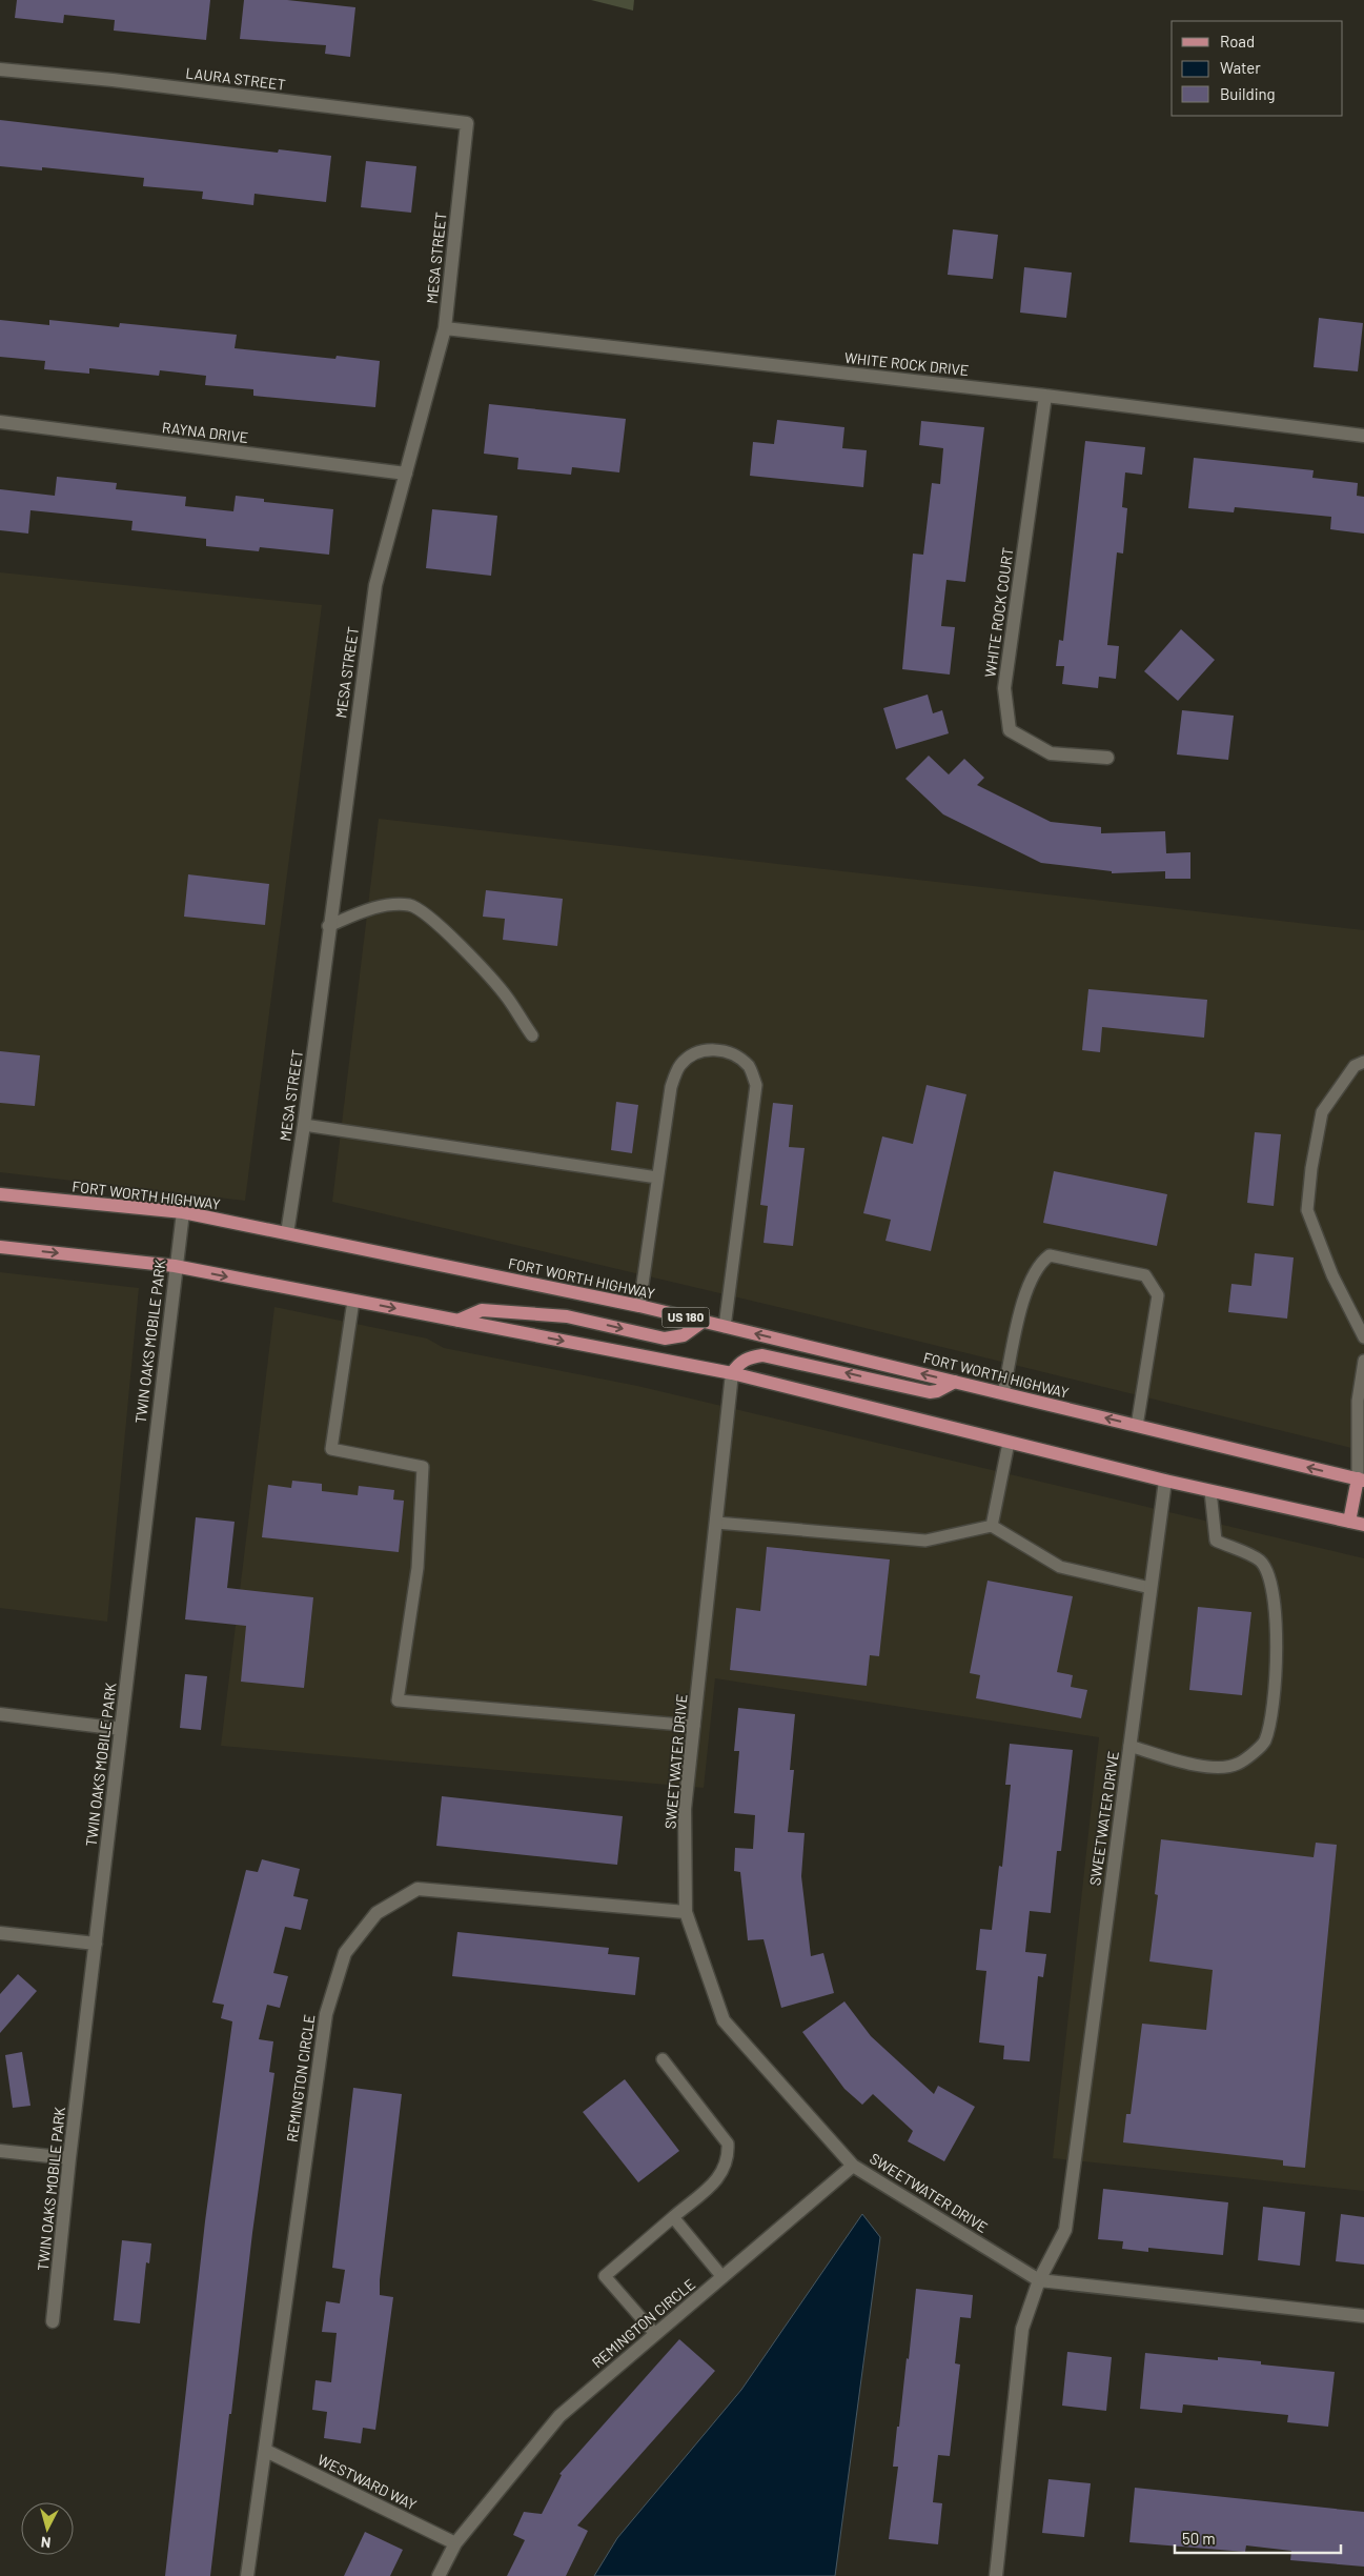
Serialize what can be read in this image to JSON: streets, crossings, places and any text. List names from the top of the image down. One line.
{"streets":{"main road":["FORT WORTH HIGHWAY","US 180"],"street":["LAURA STREET","MESA STREET","WHITE ROCK DRIVE","RAYNA DRIVE","WHITE ROCK COURT","TWIN OAKS MOBILE PARK","SWEETWATER DRIVE","REMINGTON CIRCLE","WESTWARD WAY"]},"crossings":[["LAURA STREET","MESA STREET"],["MESA STREET","WHITE ROCK DRIVE"],["MESA STREET","RAYNA DRIVE"],["MESA STREET","FORT WORTH HIGHWAY"],["WHITE ROCK DRIVE","WHITE ROCK COURT"],["FORT WORTH HIGHWAY","TWIN OAKS MOBILE PARK"],["SWEETWATER DRIVE","REMINGTON CIRCLE"],["REMINGTON CIRCLE","WESTWARD WAY"]],"legend":["Road","Water","Building"],"scale_bar":"50 m","north":"bottom"}
